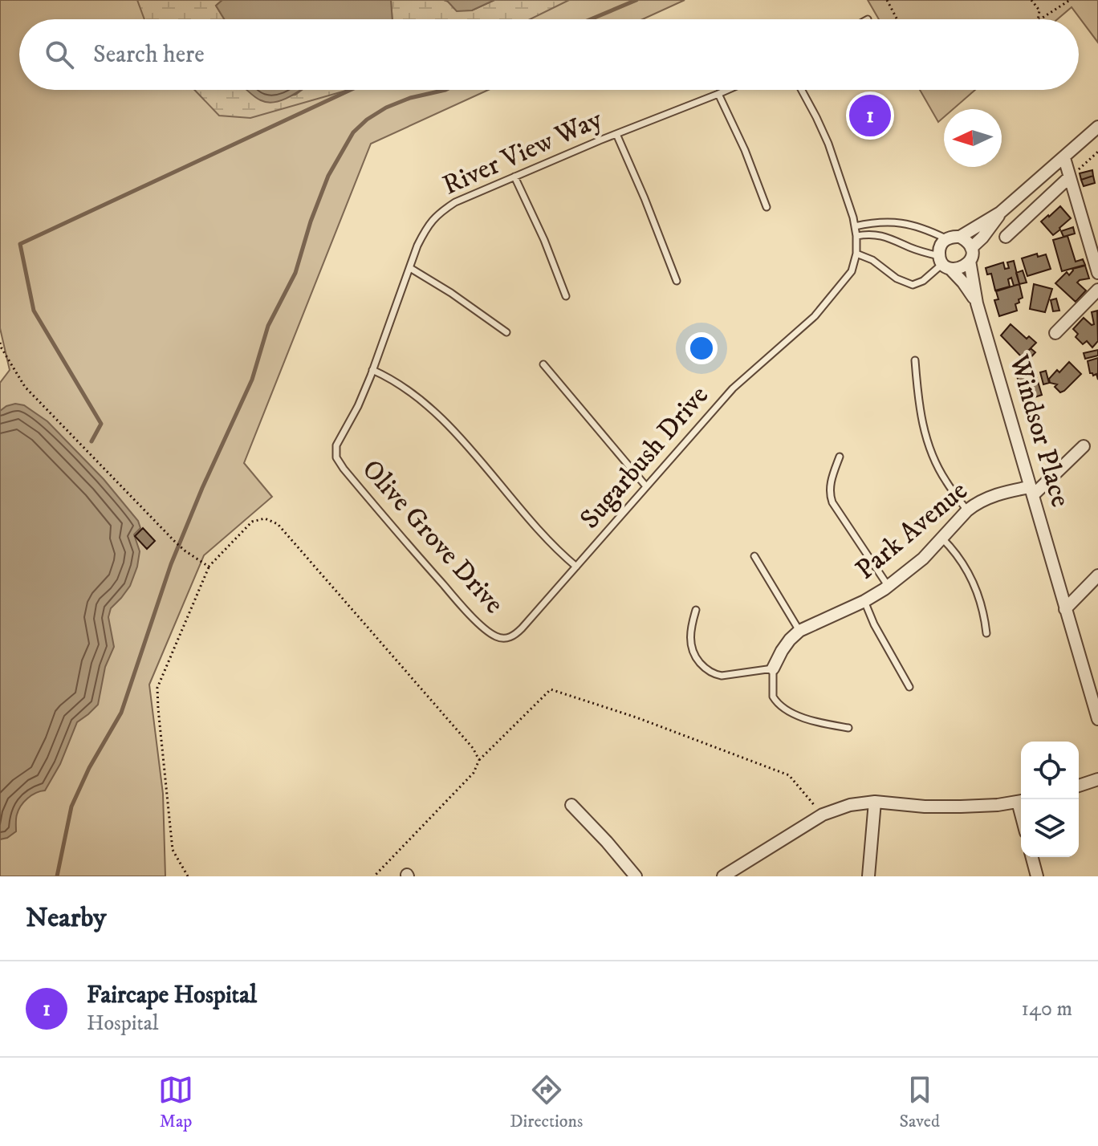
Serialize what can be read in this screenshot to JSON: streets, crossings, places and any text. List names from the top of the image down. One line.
{"streets":{"street":["Windsor Place","Park Avenue"],"lane":["River View Way","Sugarbush Drive","Olive Grove Drive"]},"crossings":[["River View Way","Olive Grove Drive"],["Windsor Place","Park Avenue"],["Sugarbush Drive","Olive Grove Drive"]],"north":"left","page":{"search":"Search here","pins":"1","heading":"Nearby","list":[{"mark":"1","name":"Faircape Hospital","note":"Hospital","value":"140 m"}],"nav":["Map","Directions","Saved"]}}
